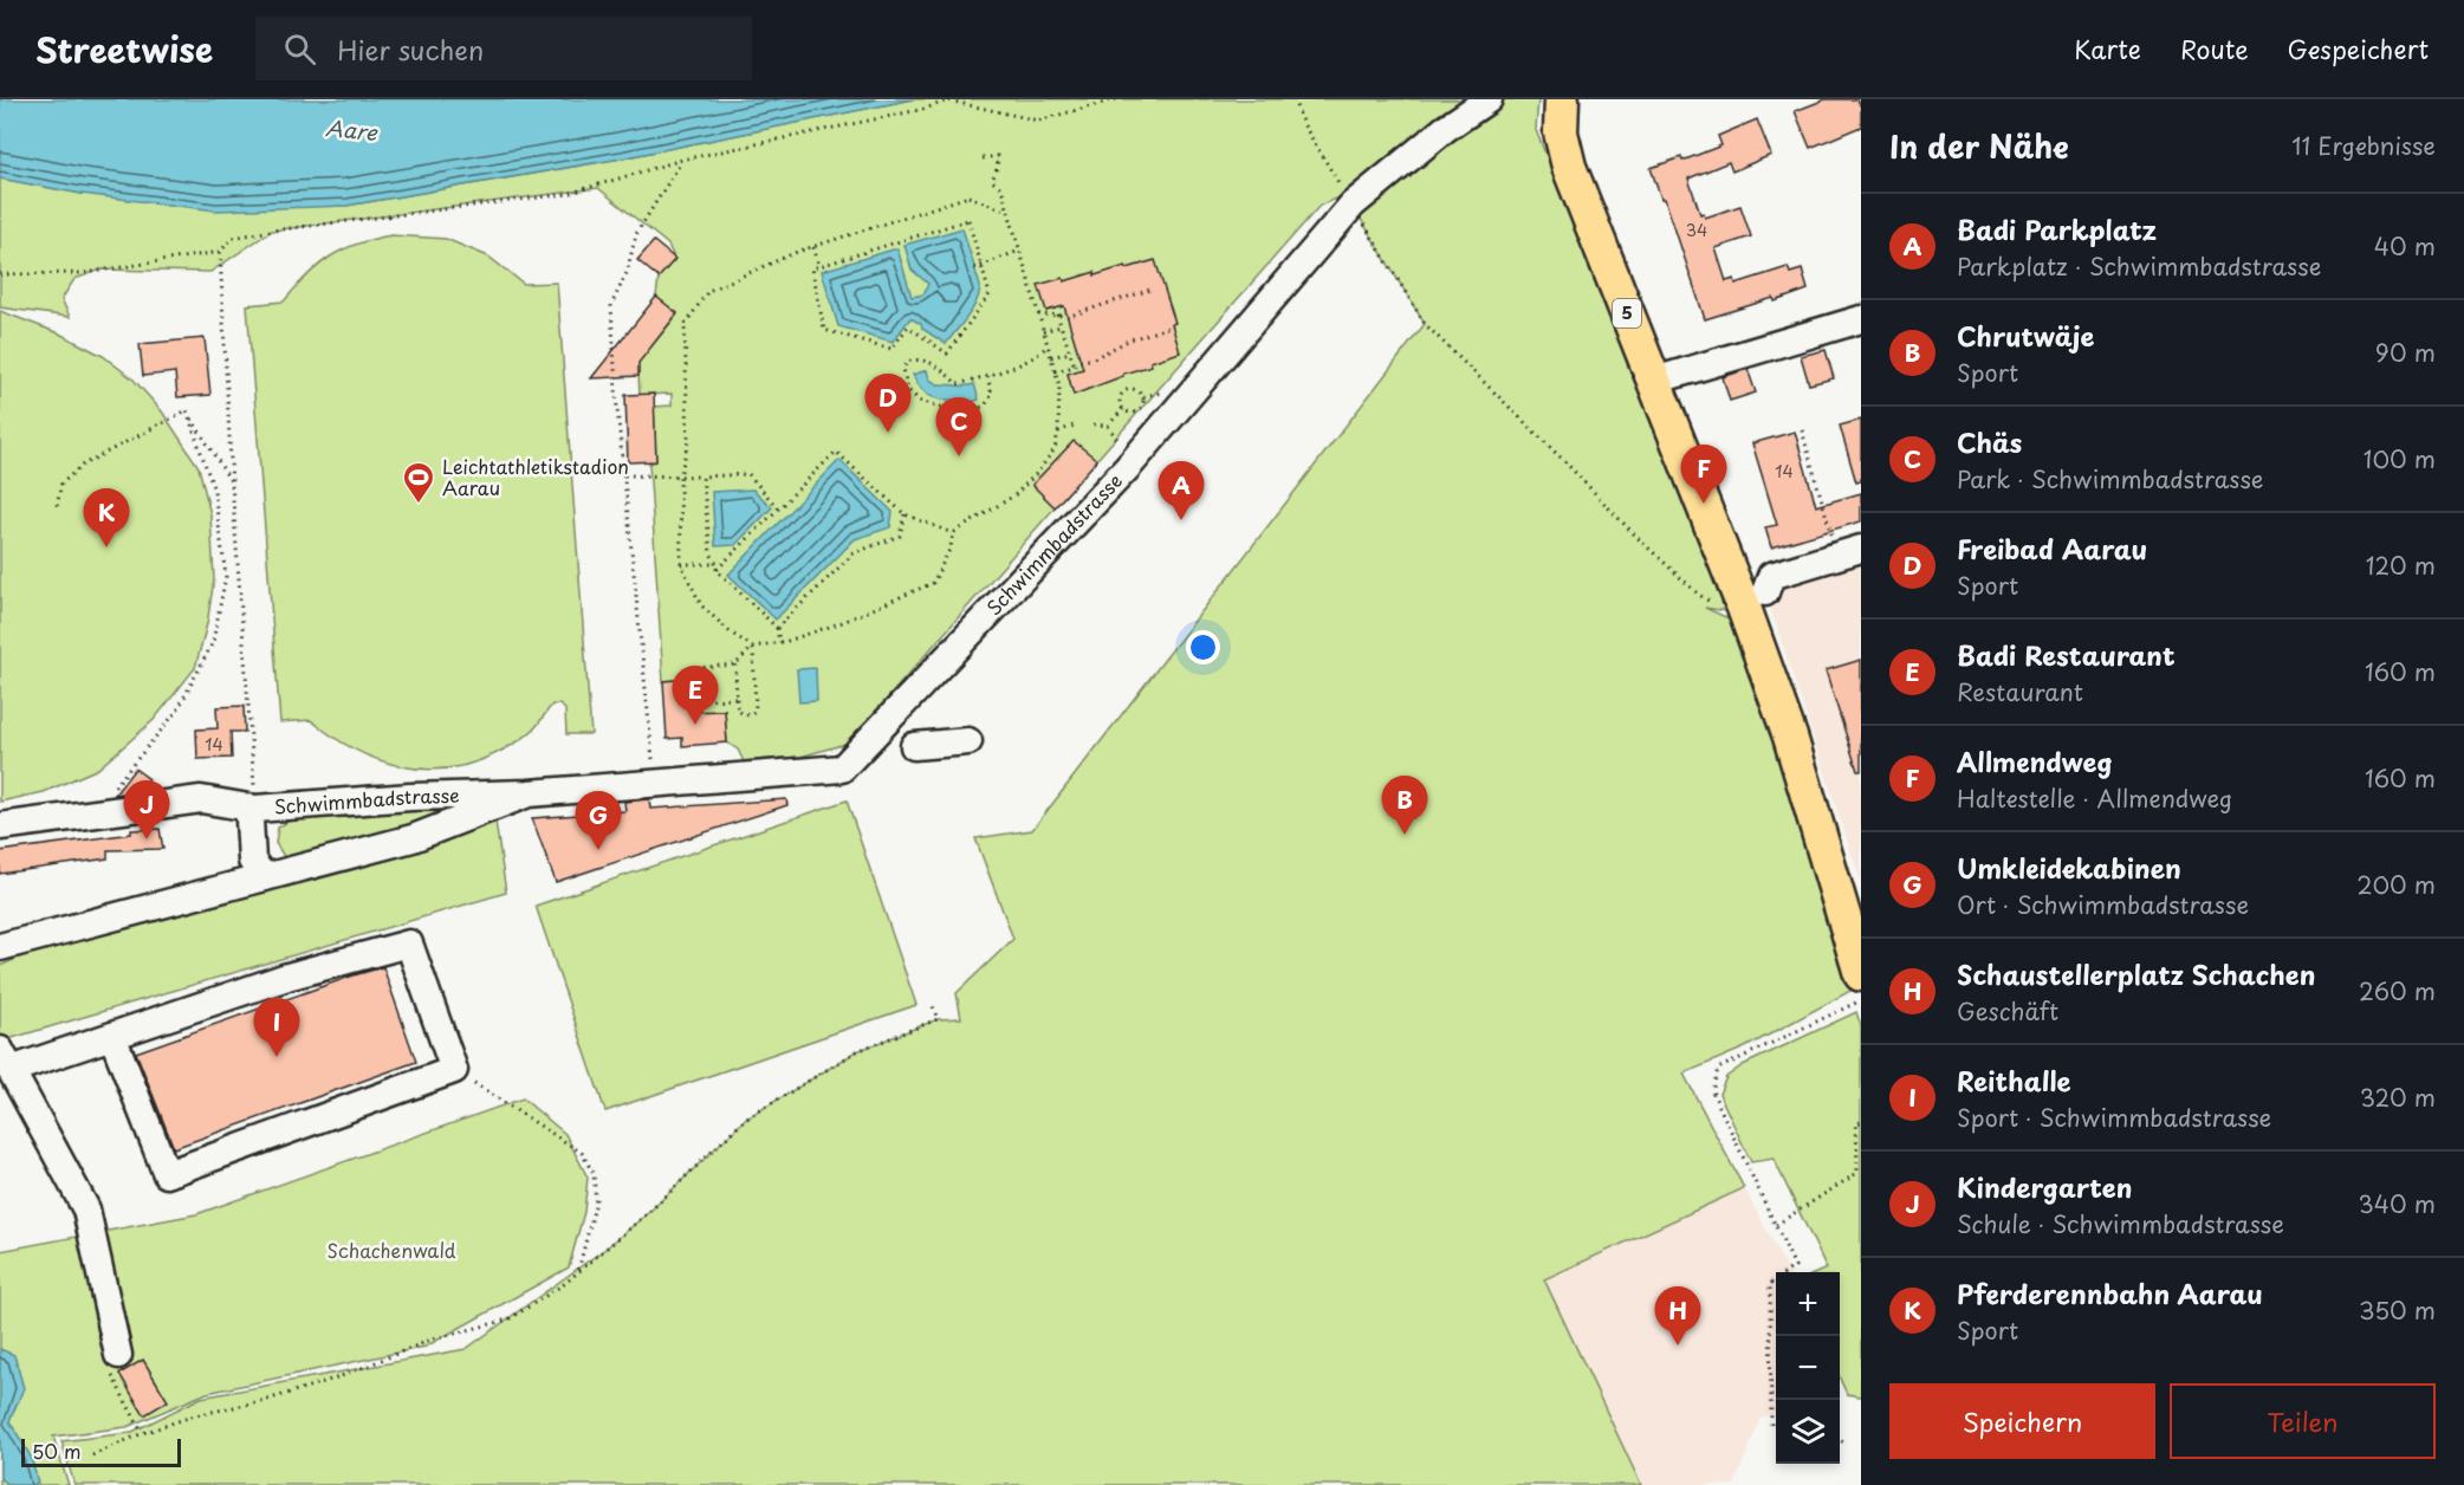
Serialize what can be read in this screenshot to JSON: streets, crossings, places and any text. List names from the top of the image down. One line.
{"streets":{"main road":["5"],"street":["Schwimmbadstrasse"]},"water":["Aare"],"parks":["Schachenwald"],"places":{"sports":["Leichtathletikstadion Aarau"]},"house_numbers":["34","14","14"],"scale_bar":"50 m","page":{"header":"Streetwise","search":"Hier suchen","nav":["Karte","Route","Gespeichert"],"heading":["In der Nähe","11 Ergebnisse"],"list":[{"mark":"A","name":"Badi Parkplatz","note":"Parkplatz · Schwimmbadstrasse","value":"40 m"},{"mark":"B","name":"Chrutwäje","note":"Sport","value":"90 m"},{"mark":"C","name":"Chäs","note":"Park · Schwimmbadstrasse","value":"100 m"},{"mark":"D","name":"Freibad Aarau","note":"Sport","value":"120 m"},{"mark":"E","name":"Badi Restaurant","note":"Restaurant","value":"160 m"},{"mark":"F","name":"Allmendweg","note":"Haltestelle · Allmendweg","value":"160 m"},{"mark":"G","name":"Umkleidekabinen","note":"Ort · Schwimmbadstrasse","value":"200 m"},{"mark":"H","name":"Schaustellerplatz Schachen","note":"Geschäft","value":"260 m"},{"mark":"I","name":"Reithalle","note":"Sport · Schwimmbadstrasse","value":"320 m"},{"mark":"J","name":"Kindergarten","note":"Schule · Schwimmbadstrasse","value":"340 m"},{"mark":"K","name":"Pferderennbahn Aarau","note":"Sport","value":"350 m"}],"pins":["D","C","F","A","K","E","B","J","G","I","H"],"map_buttons":["+","−"],"buttons":["Speichern","Teilen"],"scale":"50 m"}}
